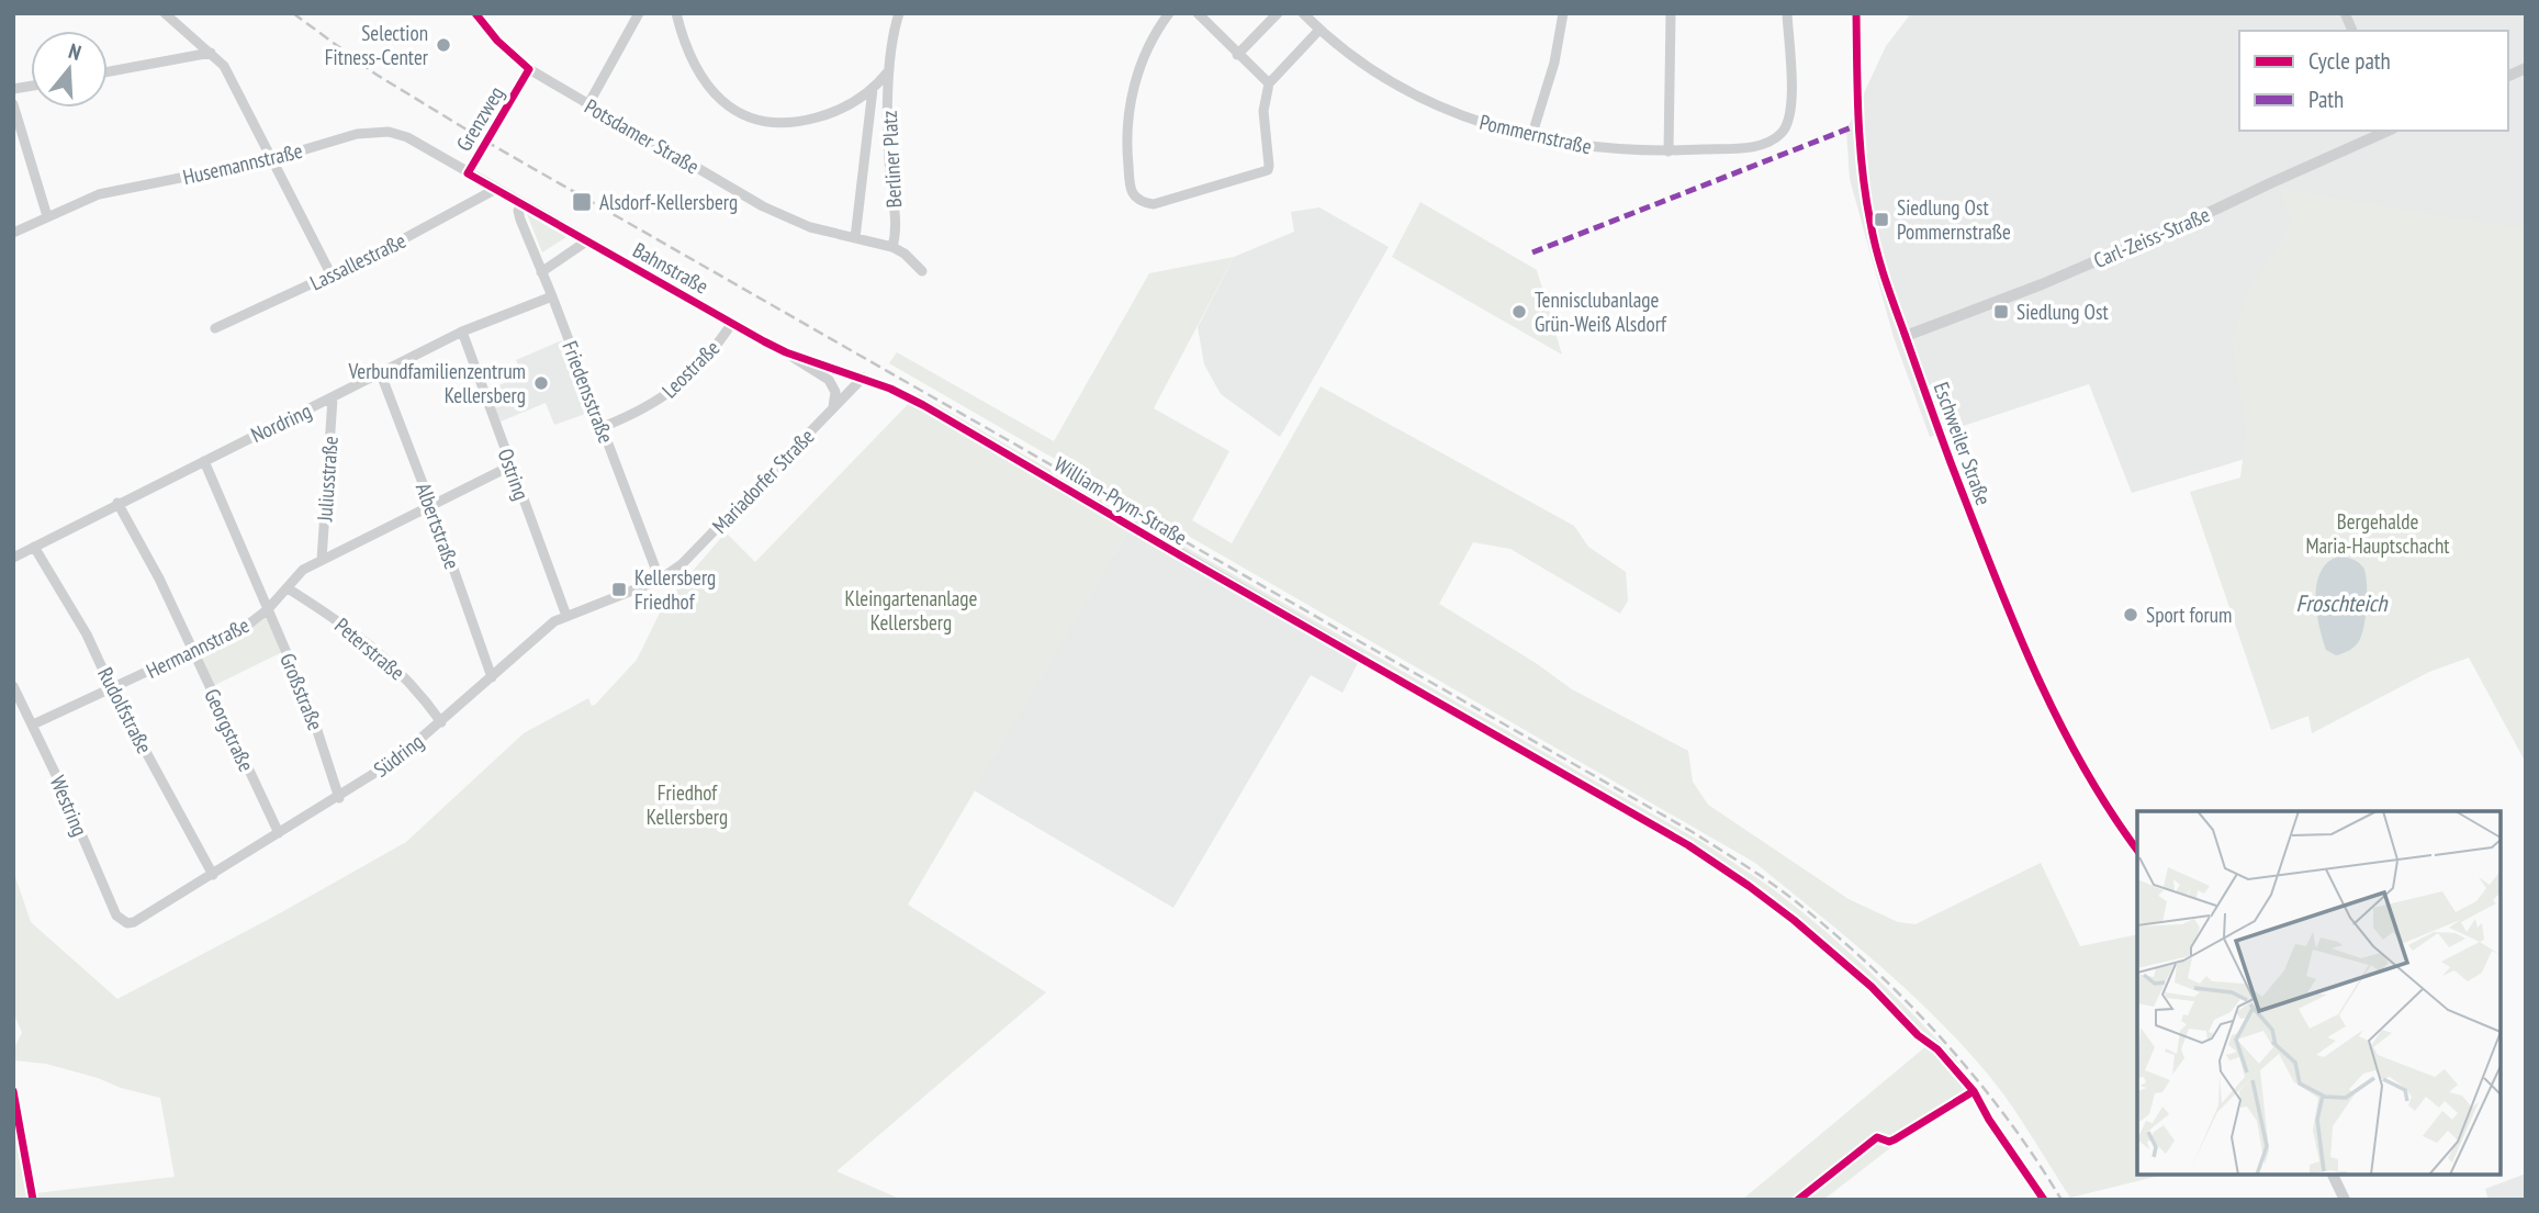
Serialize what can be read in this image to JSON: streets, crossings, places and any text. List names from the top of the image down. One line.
{"streets":{"street":["Grenzweg","Pommernstraße","Potsdamer Straße","Berliner Platz","Husemannstraße","Carl-Zeiss-Straße","Lassallestraße","Bahnstraße","Leostraße","Friedensstraße","Nordring","Eschweiler Straße","Ostring","Juliusstraße","Mariadorfer Straße","William-Prym-Straße","Albertstraße","Hermannstraße","Peterstraße","Großstraße","Rudolfstraße","Georgstraße","Südring","Westring"]},"crossings":[["Grenzweg","Potsdamer Straße"],["Grenzweg","Husemannstraße"],["Grenzweg","Bahnstraße"],["Potsdamer Straße","Berliner Platz"],["Husemannstraße","Bahnstraße"],["Carl-Zeiss-Straße","Eschweiler Straße"],["Lassallestraße","Bahnstraße"],["Bahnstraße","Leostraße"],["Bahnstraße","Friedensstraße"],["Bahnstraße","Mariadorfer Straße"],["Bahnstraße","William-Prym-Straße"],["Leostraße","Friedensstraße"],["Friedensstraße","Nordring"],["Friedensstraße","Mariadorfer Straße"],["Friedensstraße","Südring"],["Nordring","Ostring"],["Nordring","Juliusstraße"],["Nordring","Albertstraße"],["Nordring","Großstraße"],["Nordring","Rudolfstraße"],["Nordring","Georgstraße"],["Ostring","Hermannstraße"],["Ostring","Südring"],["Juliusstraße","Hermannstraße"],["Mariadorfer Straße","William-Prym-Straße"],["Mariadorfer Straße","Südring"],["Albertstraße","Hermannstraße"],["Albertstraße","Südring"],["Hermannstraße","Peterstraße"],["Hermannstraße","Großstraße"],["Hermannstraße","Rudolfstraße"],["Hermannstraße","Georgstraße"],["Hermannstraße","Westring"],["Peterstraße","Südring"],["Großstraße","Südring"],["Rudolfstraße","Südring"],["Georgstraße","Südring"],["Südring","Westring"]],"water":["Froschteich"],"parks":["Bergehalde Maria-Hauptschacht","Kleingartenanlage Kellersberg","Friedhof Kellersberg"],"places":{"other":["Selection Fitness-Center","Tennisclubanlage Grün-Weiß Alsdorf","Verbundfamilienzentrum Kellersberg","Sport forum"],"transit":["Alsdorf-Kellersberg","Siedlung Ost Pommernstraße","Siedlung Ost","Kellersberg Friedhof"]},"legend":["Cycle path","Path"],"north":"top"}
